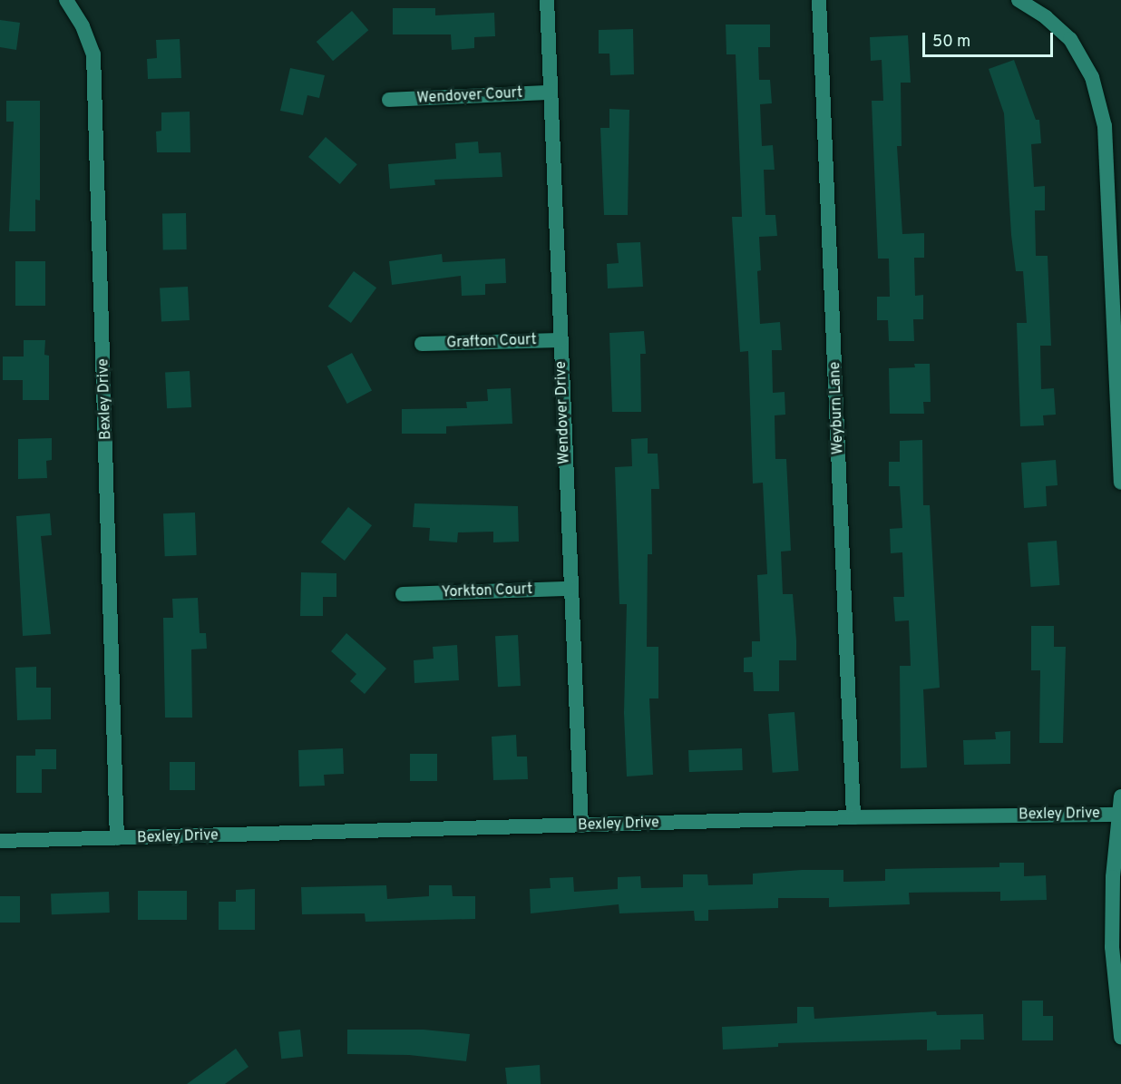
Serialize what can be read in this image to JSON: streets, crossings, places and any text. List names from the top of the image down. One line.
{"streets":{"street":["Wendover Court","Grafton Court","Bexley Drive","Weyburn Lane","Wendover Drive","Yorkton Court"]},"crossings":[["Wendover Court","Wendover Drive"],["Grafton Court","Wendover Drive"],["Bexley Drive","Weyburn Lane"],["Bexley Drive","Wendover Drive"],["Wendover Drive","Yorkton Court"]],"scale_bar":"50 m"}
